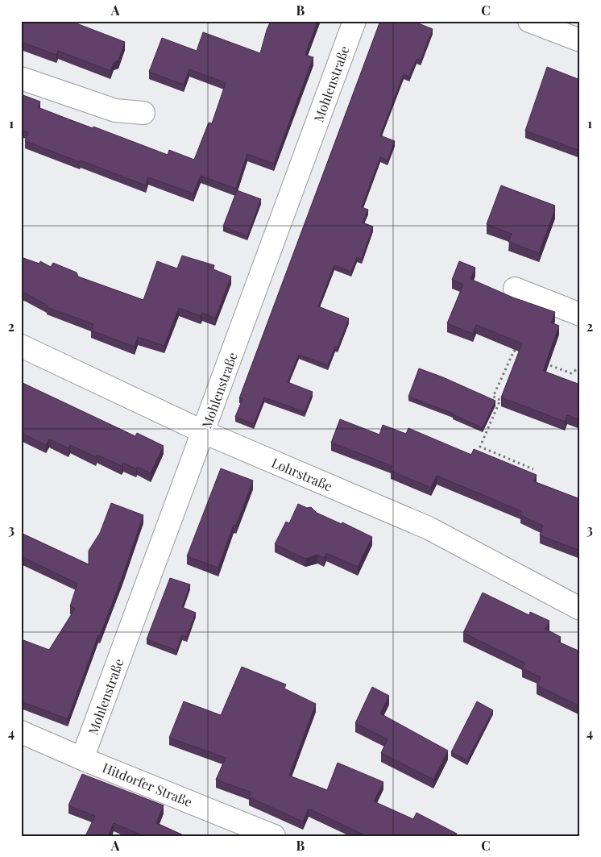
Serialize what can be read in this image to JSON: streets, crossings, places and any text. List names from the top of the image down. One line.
{"streets":{"street":["Mohlenstraße","Lohrstraße","Hitdorfer Straße"]},"crossings":[["Mohlenstraße","Lohrstraße"],["Mohlenstraße","Hitdorfer Straße"]],"grid":{"columns":["A","B","C"],"rows":["1","2","3","4"]}}
